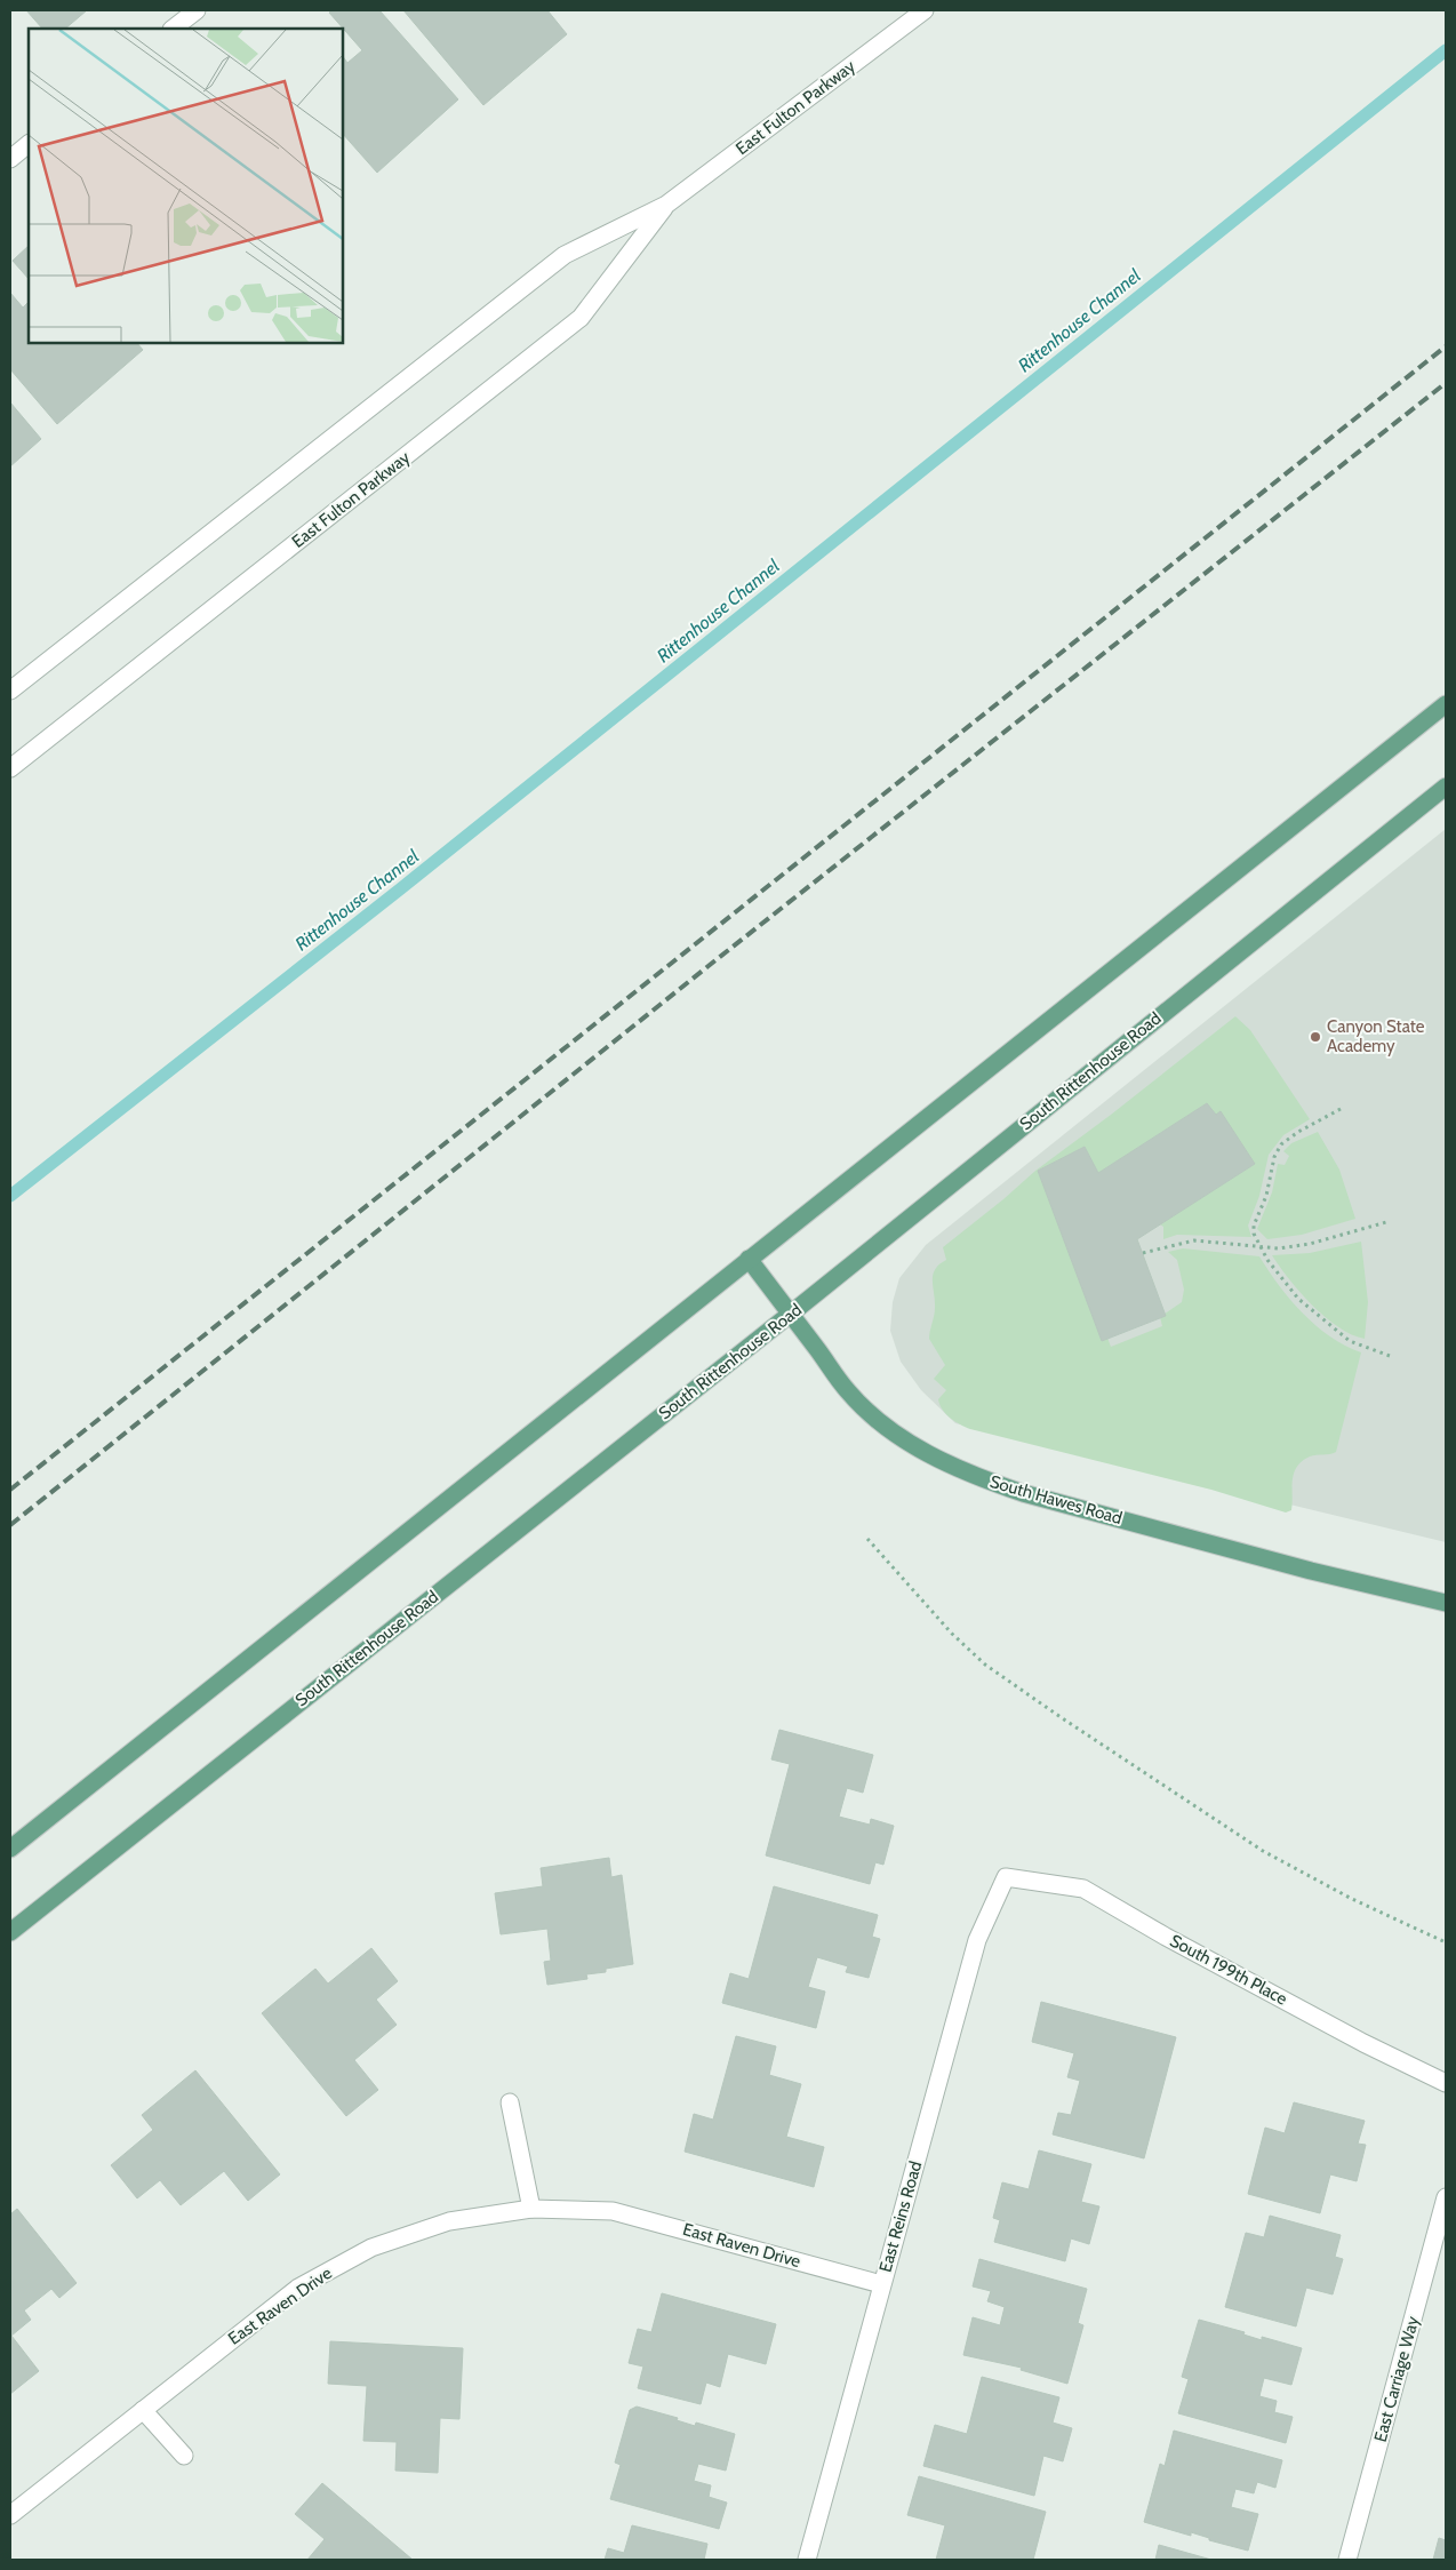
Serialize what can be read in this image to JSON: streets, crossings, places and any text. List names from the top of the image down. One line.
{"streets":{"main road":["South Rittenhouse Road","South Hawes Road"],"street":["East Fulton Parkway","South 199th Place","East Reins Road","East Raven Drive","East Carriage Way"]},"crossings":[["South Rittenhouse Road","South Hawes Road"],["South 199th Place","East Reins Road"],["East Reins Road","East Raven Drive"]],"water":["Rittenhouse Channel"],"places":["Canyon State Academy"]}
